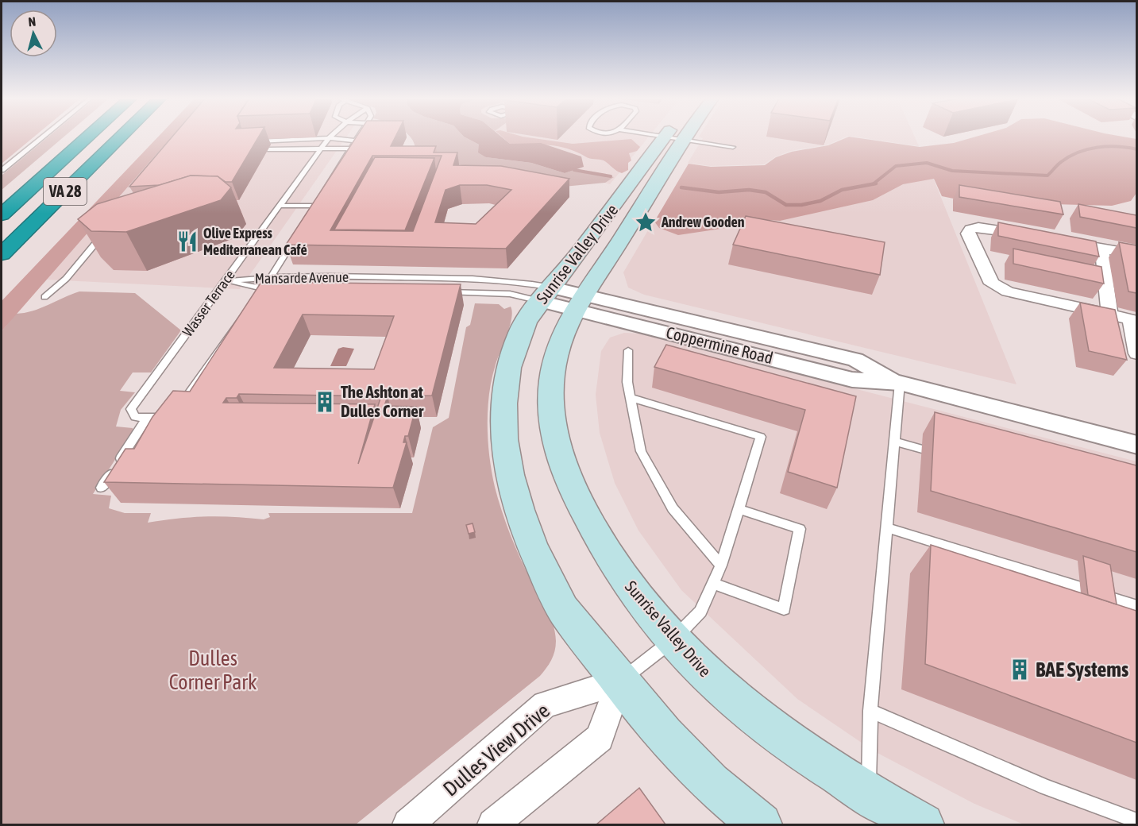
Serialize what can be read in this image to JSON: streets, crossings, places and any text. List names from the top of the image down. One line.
{"streets":{"highway":["VA 28"],"main road":["Sunrise Valley Drive"],"street":["Coppermine Road","Dulles View Drive"],"lane":["Mansarde Avenue","Wasser Terrace"]},"crossings":[["Sunrise Valley Drive","Mansarde Avenue"],["Sunrise Valley Drive","Coppermine Road"],["Sunrise Valley Drive","Dulles View Drive"],["Mansarde Avenue","Wasser Terrace"],["Mansarde Avenue","Coppermine Road"]],"parks":["Dulles Corner Park"],"places":{"place":["Andrew Gooden"],"restaurant":["Olive Express Mediterranean Café"],"building":["The Ashton at Dulles Corner","BAE Systems"]},"north":"top"}
